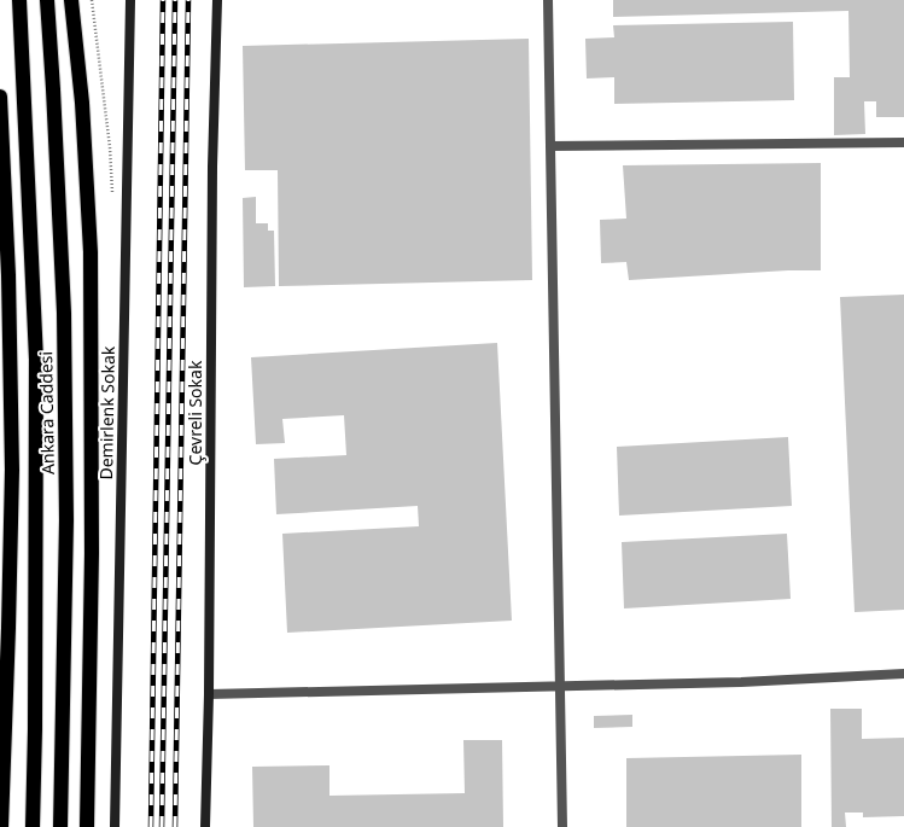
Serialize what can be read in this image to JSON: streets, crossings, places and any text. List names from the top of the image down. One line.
{"streets":{"highway":["Ankara Caddesi"],"street":["Demirlenk Sokak","Çevreli Sokak"]}}
